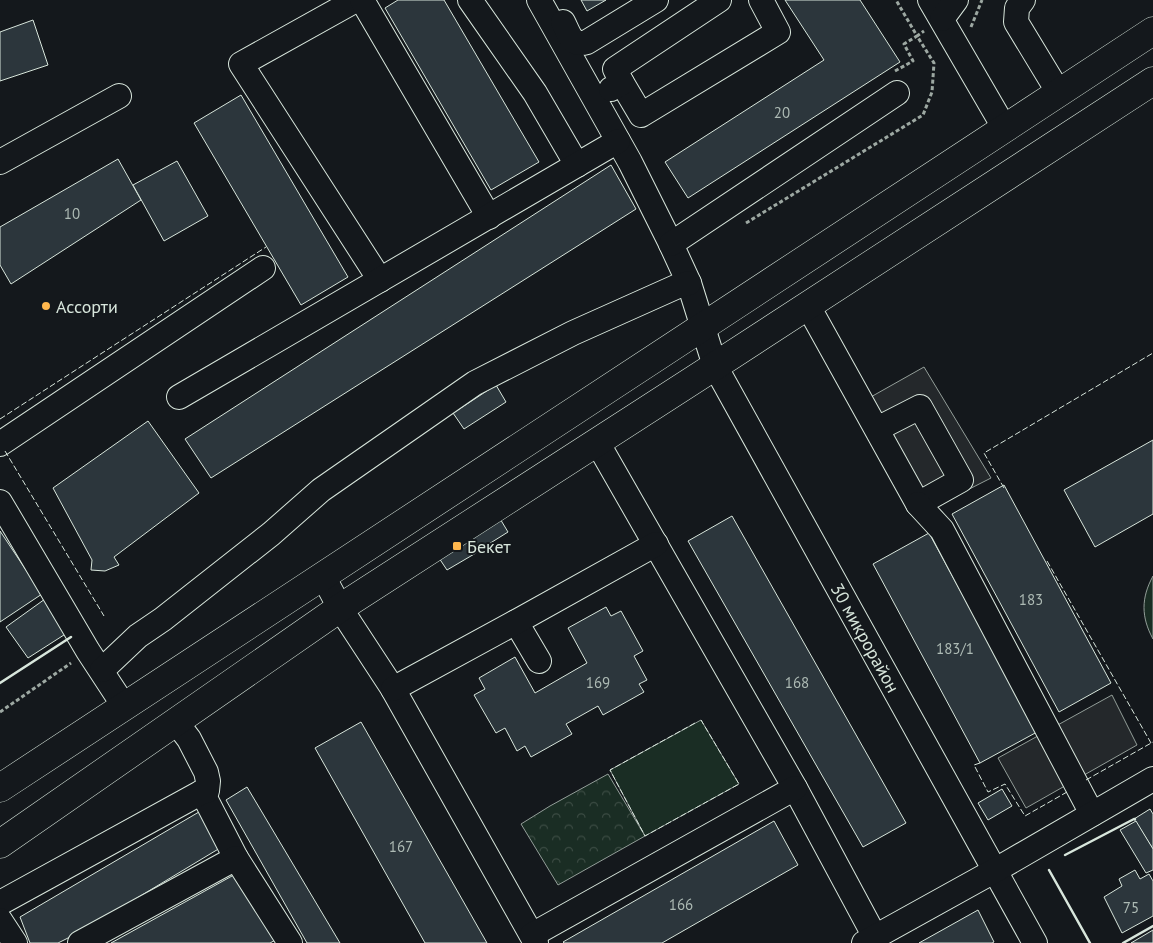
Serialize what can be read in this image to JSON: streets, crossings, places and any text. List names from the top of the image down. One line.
{"streets":{"street":["30 микрорайон"]},"places":{"other":["Ассорти"],"transit":["Бекет"]},"house_numbers":["20","10","183","183/1","169","168","167","166","75"]}
